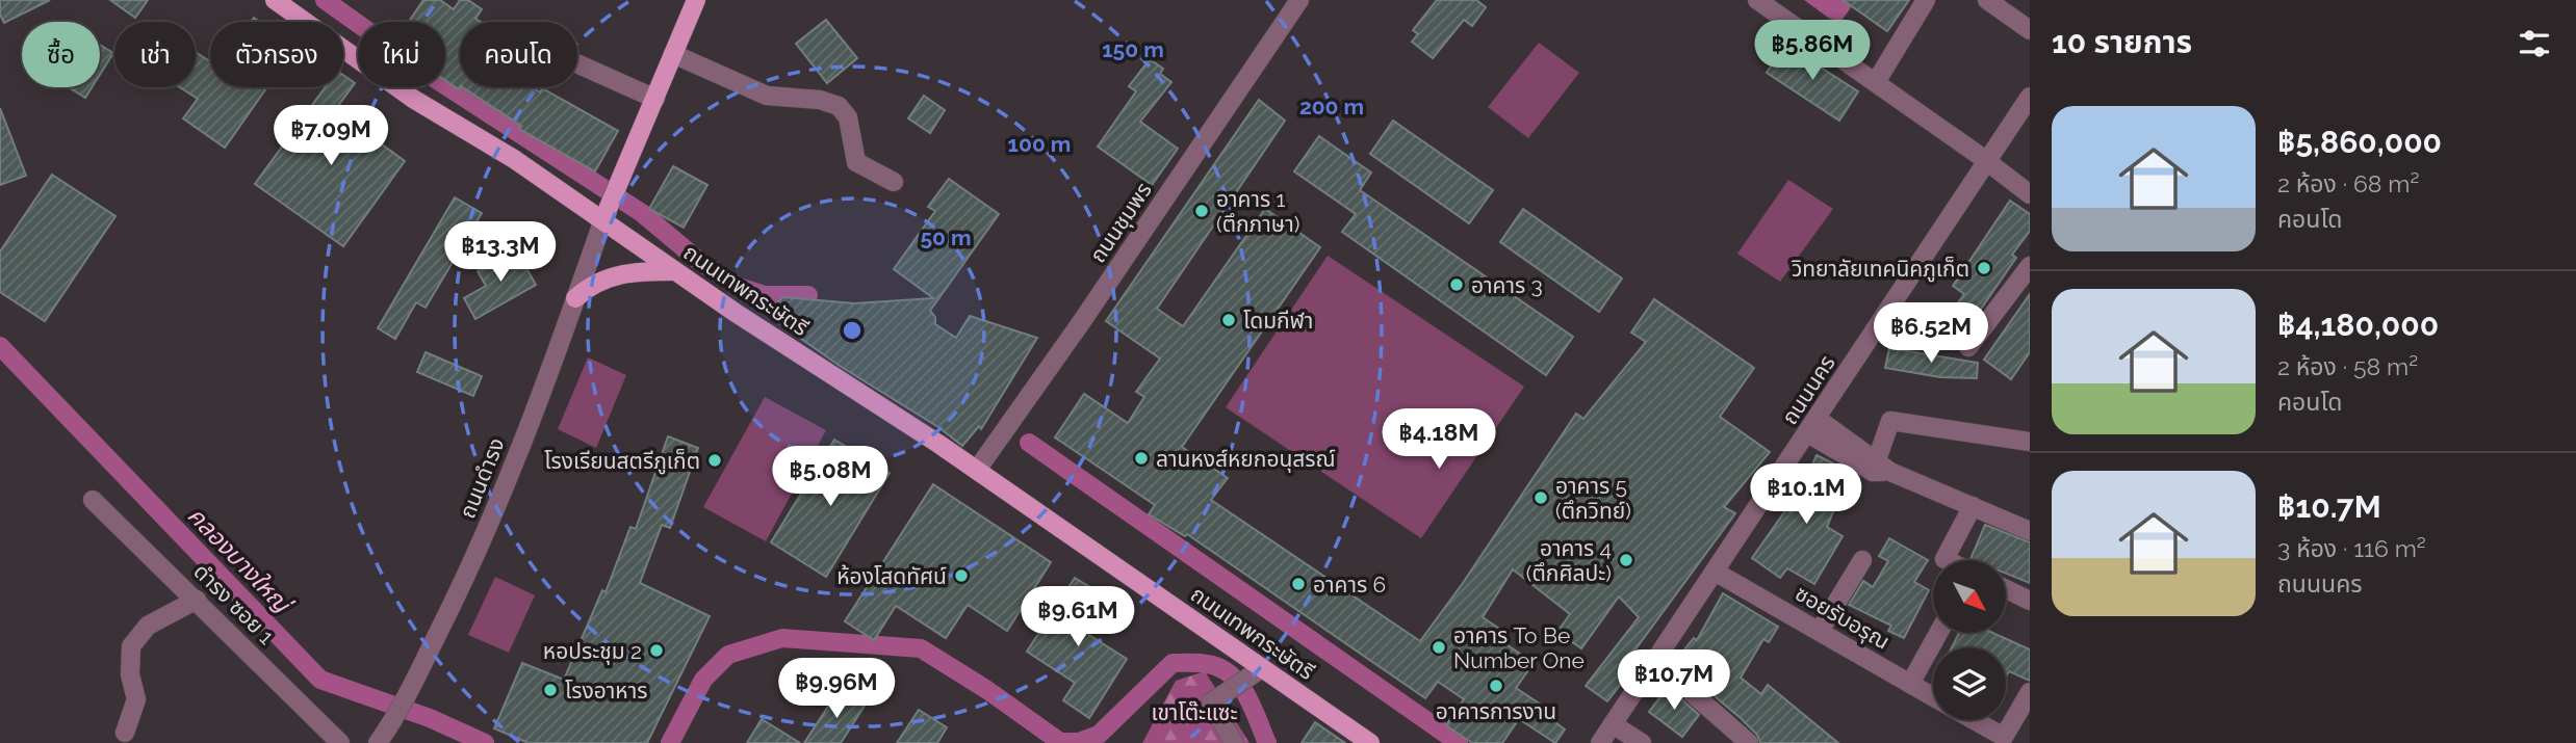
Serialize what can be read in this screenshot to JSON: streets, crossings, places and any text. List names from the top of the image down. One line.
{"streets":{"main road":["ถนนเทพกระษัตรี"],"street":["ถนนชุมพร","ถนนนคร","ถนนดำรง","ดำรง ซอย 1","ซอยรับอรุณ"]},"crossings":[["ถนนชุมพร","ถนนเทพกระษัตรี"],["ถนนเทพกระษัตรี","ถนนดำรง"],["ถนนนคร","ซอยรับอรุณ"]],"water":["คลองบางใหญ่"],"parks":["เขาโต๊ะแซะ"],"places":["อาคาร 1 (ตึกภาษา)","วิทยาลัยเทคนิคภูเก็ต","อาคาร 3","โดมกีฬา","ลานหงส์หยกอนุสรณ์","โรงเรียนสตรีภูเก็ต","อาคาร 5 (ตึกวิทย์)","อาคาร 4 (ตึกศิลปะ)","ห้องโสดทัศน์","อาคาร 6","อาคาร To Be Number One","หอประชุม 2","อาคารการงาน","โรงอาหาร"],"north":"bottom right","page":{"heading":"10 รายการ","price":["฿5.86M","฿7.09M","฿13.3M","฿6.52M","฿4.18M","฿5.08M","฿10.1M","฿9.61M","฿10.7M","฿9.96M"],"chip":["ซื้อ","เช่า","ตัวกรอง","ใหม่","คอนโด"],"list":[{"name":"฿5,860,000","note":"2 ห้อง · 68 m² · คอนโด"},{"name":"฿4,180,000","note":"2 ห้อง · 58 m² · คอนโด"},{"name":"฿10.7M","note":"3 ห้อง · 116 m² · ถนนนคร"}]},"rings":["150 m","200 m","100 m","50 m"]}
